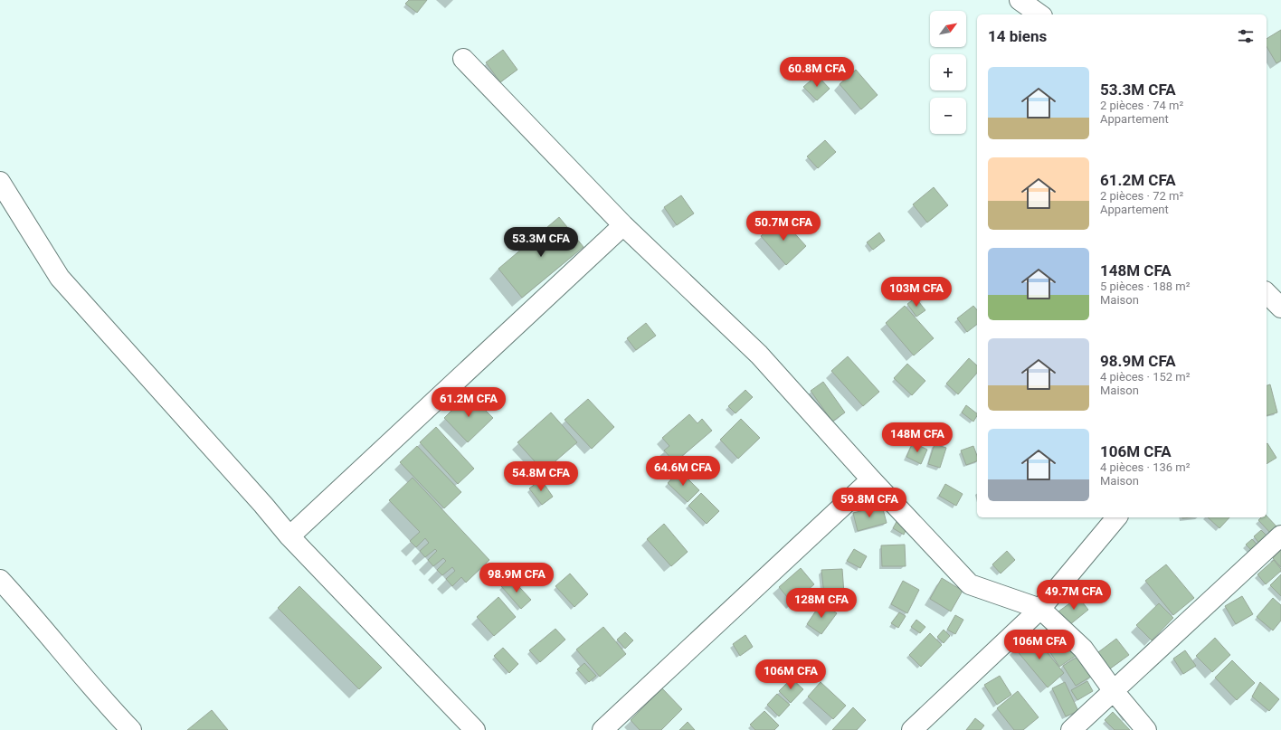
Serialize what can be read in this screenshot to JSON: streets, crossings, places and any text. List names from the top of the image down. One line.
{"north":"top right","page":{"map_buttons":["+","−"],"heading":"14 biens","price":["60.8M CFA","50.7M CFA","53.3M CFA","103M CFA","61.2M CFA","148M CFA","64.6M CFA","54.8M CFA","59.8M CFA","98.9M CFA","49.7M CFA","128M CFA","106M CFA","106M CFA"],"list":[{"name":"53.3M CFA","note":"2 pièces · 74 m² · Appartement"},{"name":"61.2M CFA","note":"2 pièces · 72 m² · Appartement"},{"name":"148M CFA","note":"5 pièces · 188 m² · Maison"},{"name":"98.9M CFA","note":"4 pièces · 152 m² · Maison"},{"name":"106M CFA","note":"4 pièces · 136 m² · Maison"}]}}
